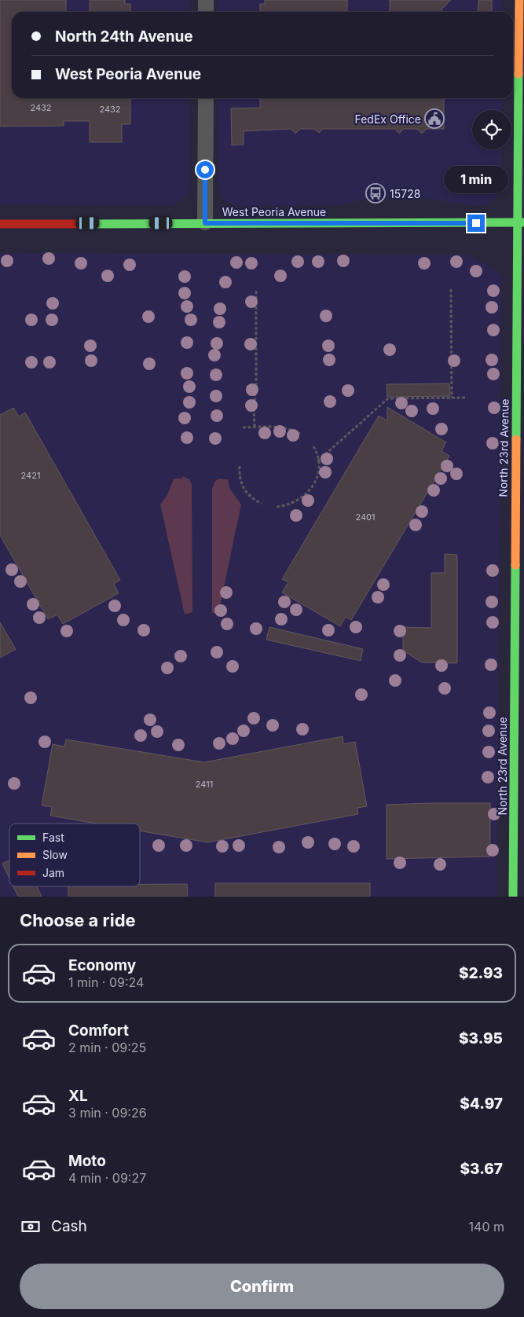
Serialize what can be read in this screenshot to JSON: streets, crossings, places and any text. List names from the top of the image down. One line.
{"streets":{"street":["West Peoria Avenue","North 23rd Avenue"]},"crossings":[["West Peoria Avenue","North 23rd Avenue"]],"places":{"public building":["FedEx Office"],"bus stop":["15728"]},"house_numbers":["2432","2432","2421","2401","2411"],"legend":["Fast","Slow","Jam"],"page":{"banner":["North 24th Avenue","West Peoria Avenue"],"bubble":"1 min","heading":"Choose a ride","list":[{"name":"Economy","note":"1 min · 09:24","value":"$2.93"},{"name":"Comfort","note":"2 min · 09:25","value":"$3.95"},{"name":"XL","note":"3 min · 09:26","value":"$4.97"},{"name":"Moto","note":"4 min · 09:27","value":"$3.67"}],"pay":["Cash","140 m"],"buttons":"Confirm"}}
